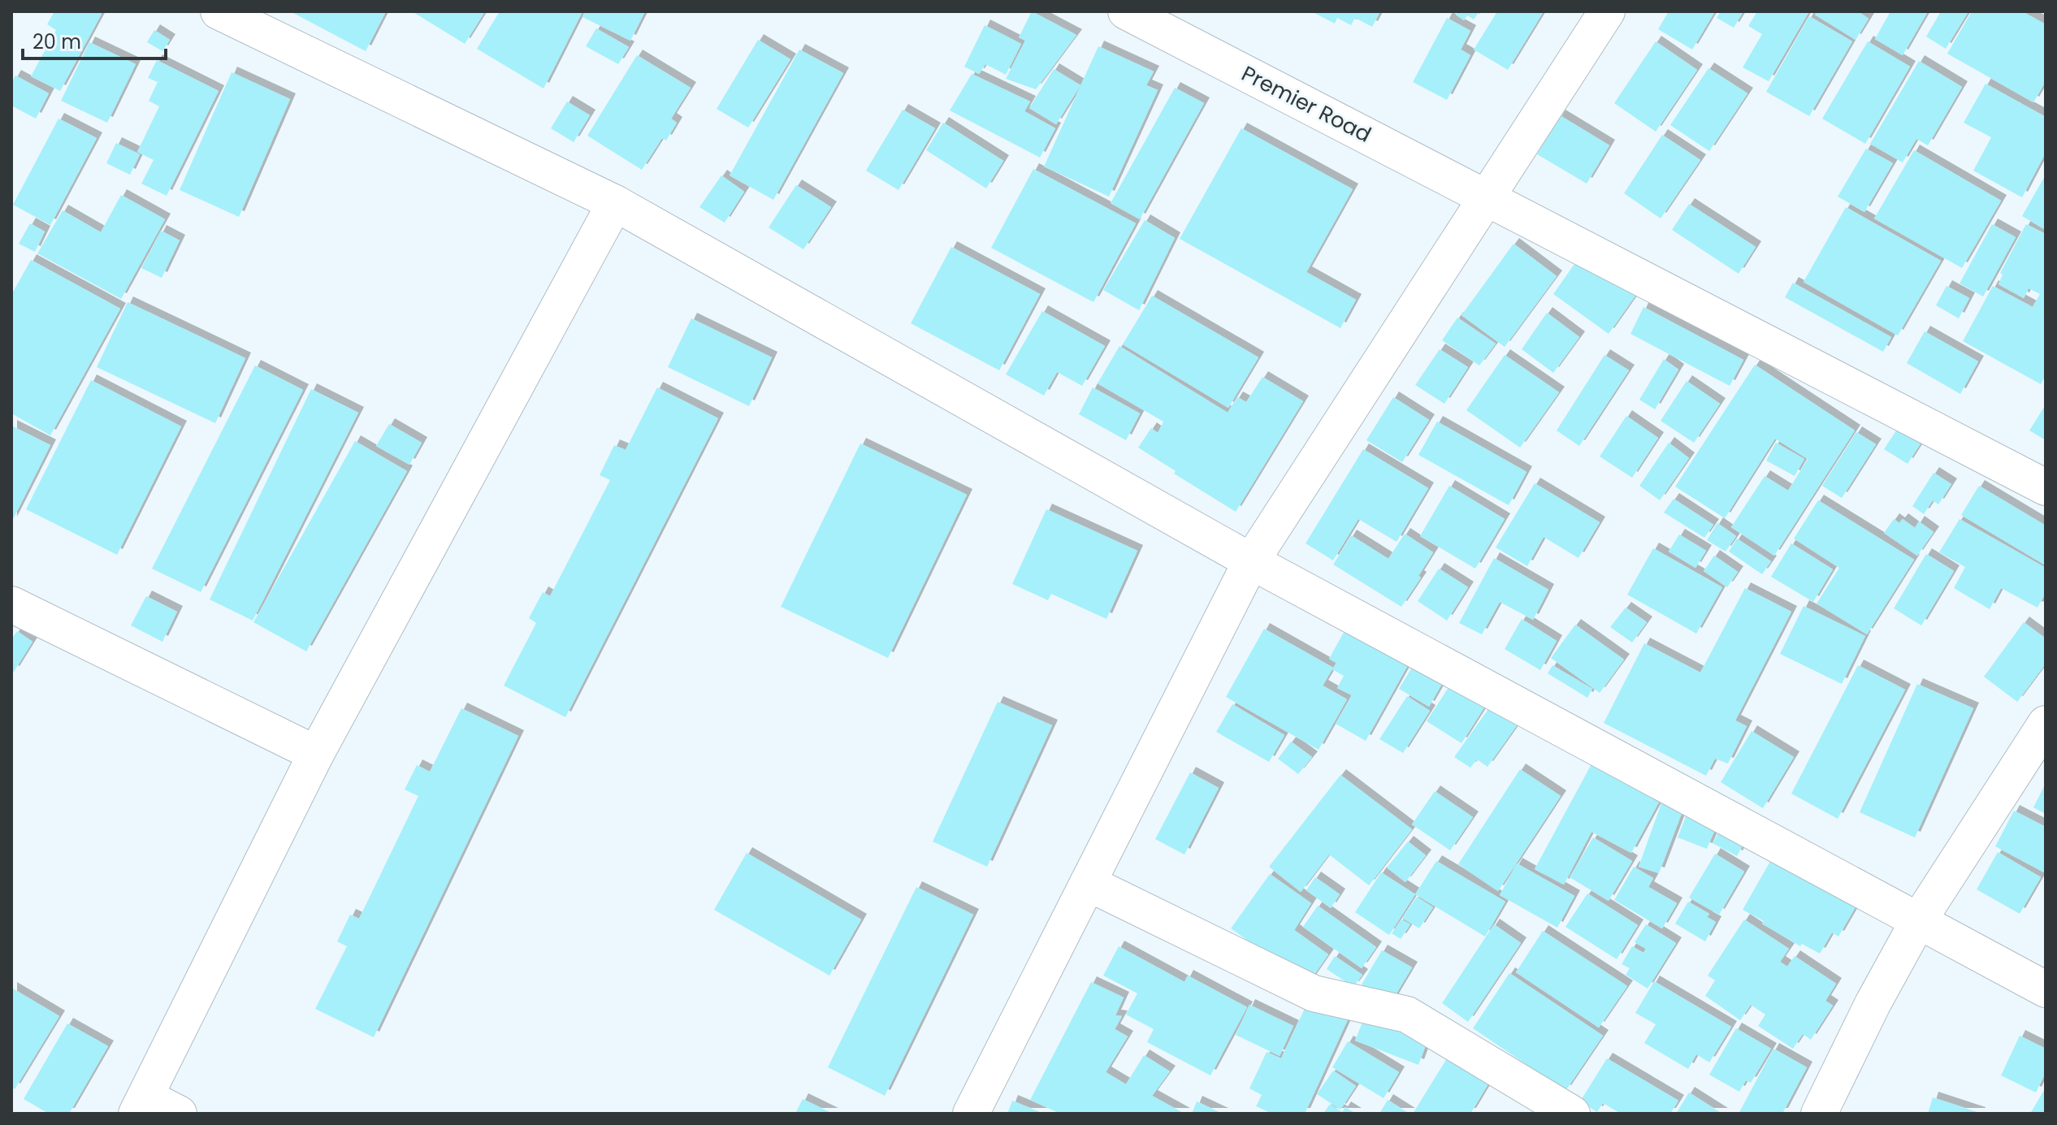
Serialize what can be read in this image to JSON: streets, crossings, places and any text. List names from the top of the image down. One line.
{"streets":{"street":["Premier Road"]},"scale_bar":"20 m"}
